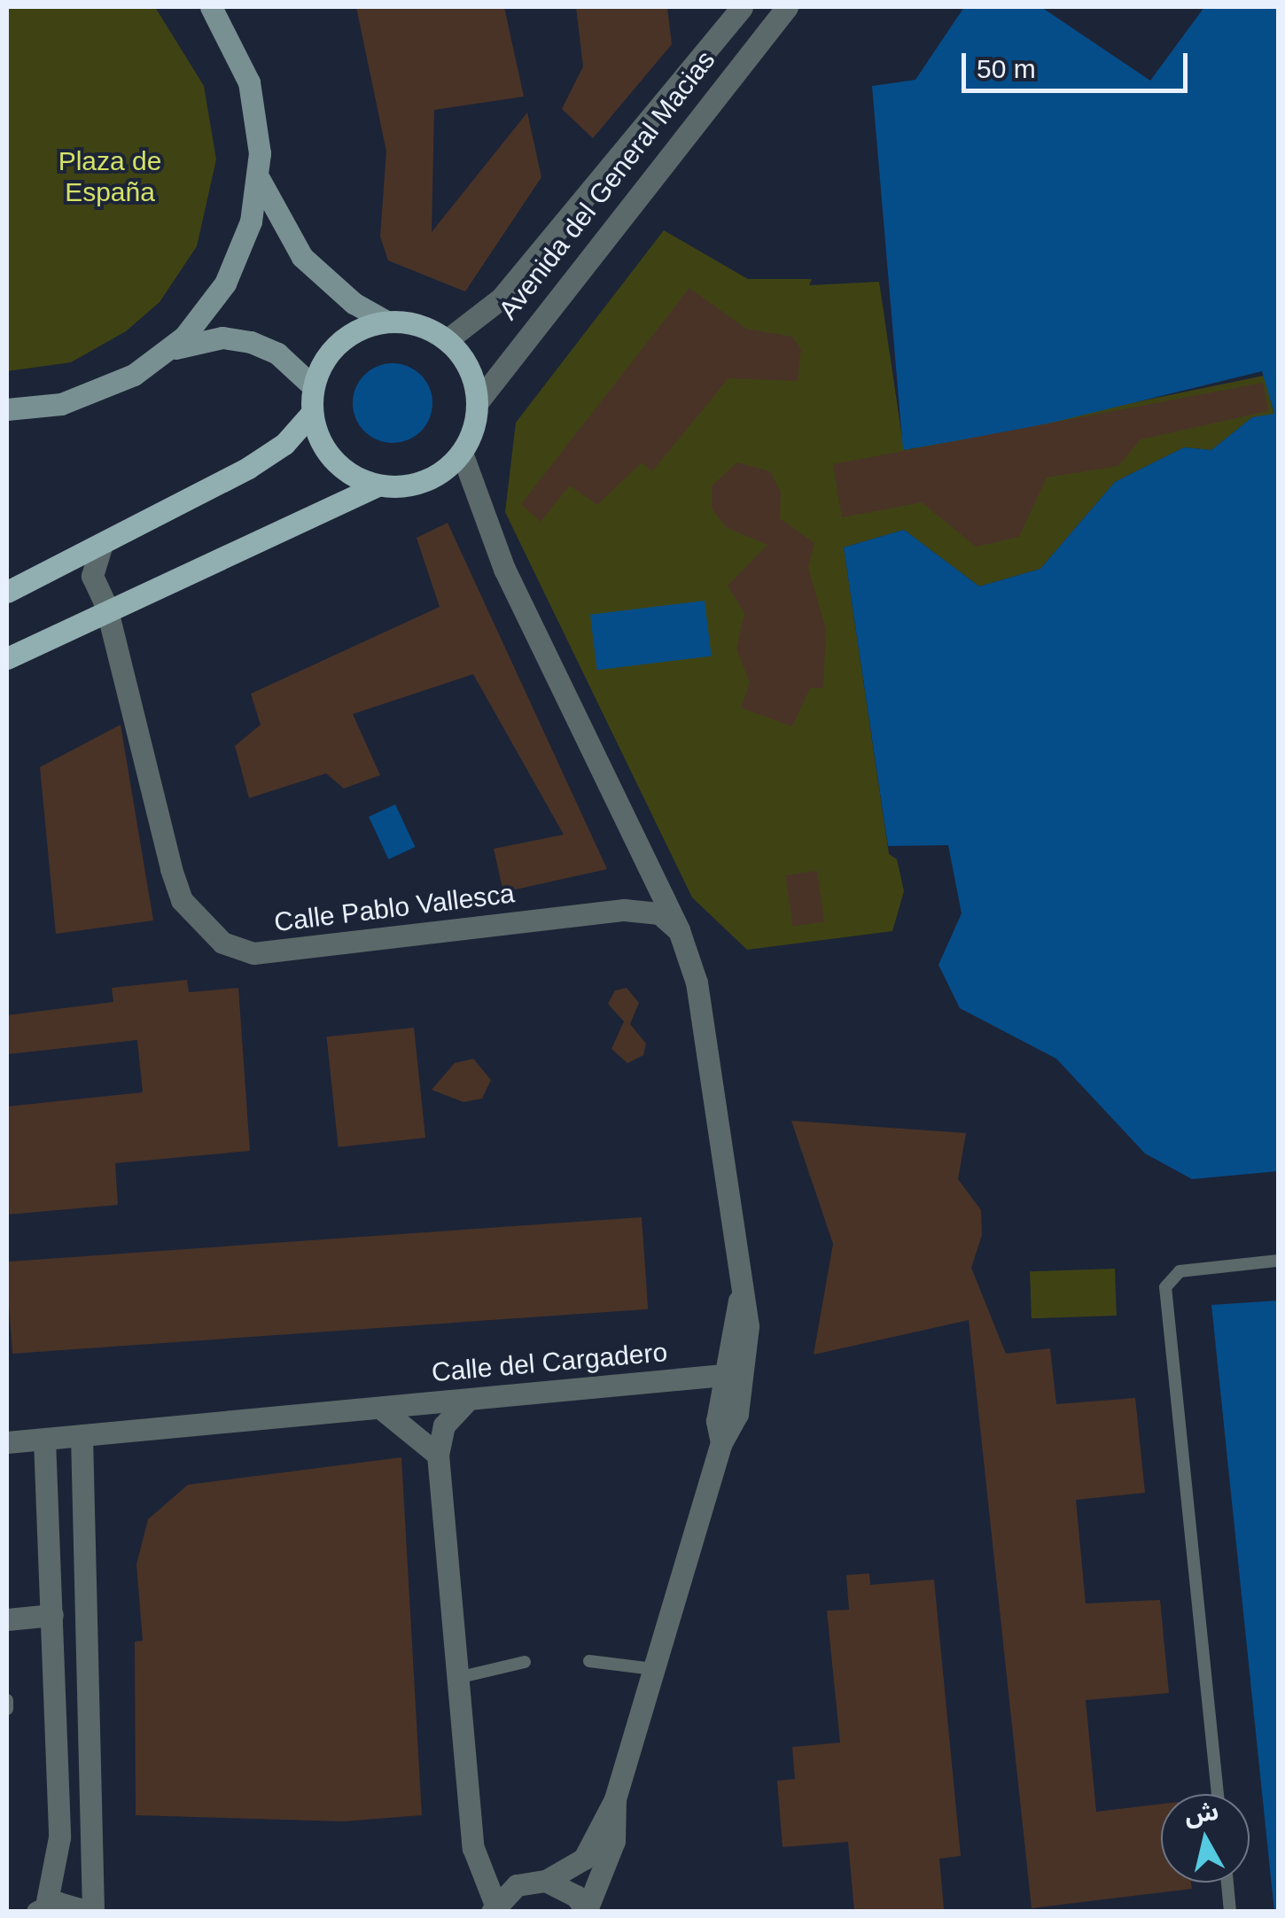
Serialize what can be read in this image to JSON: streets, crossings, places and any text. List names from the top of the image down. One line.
{"streets":{"street":["Avenida del General Macias","Calle Pablo Vallesca","Calle del Cargadero"]},"parks":["Plaza de España"],"scale_bar":"50 m","north":"top"}
